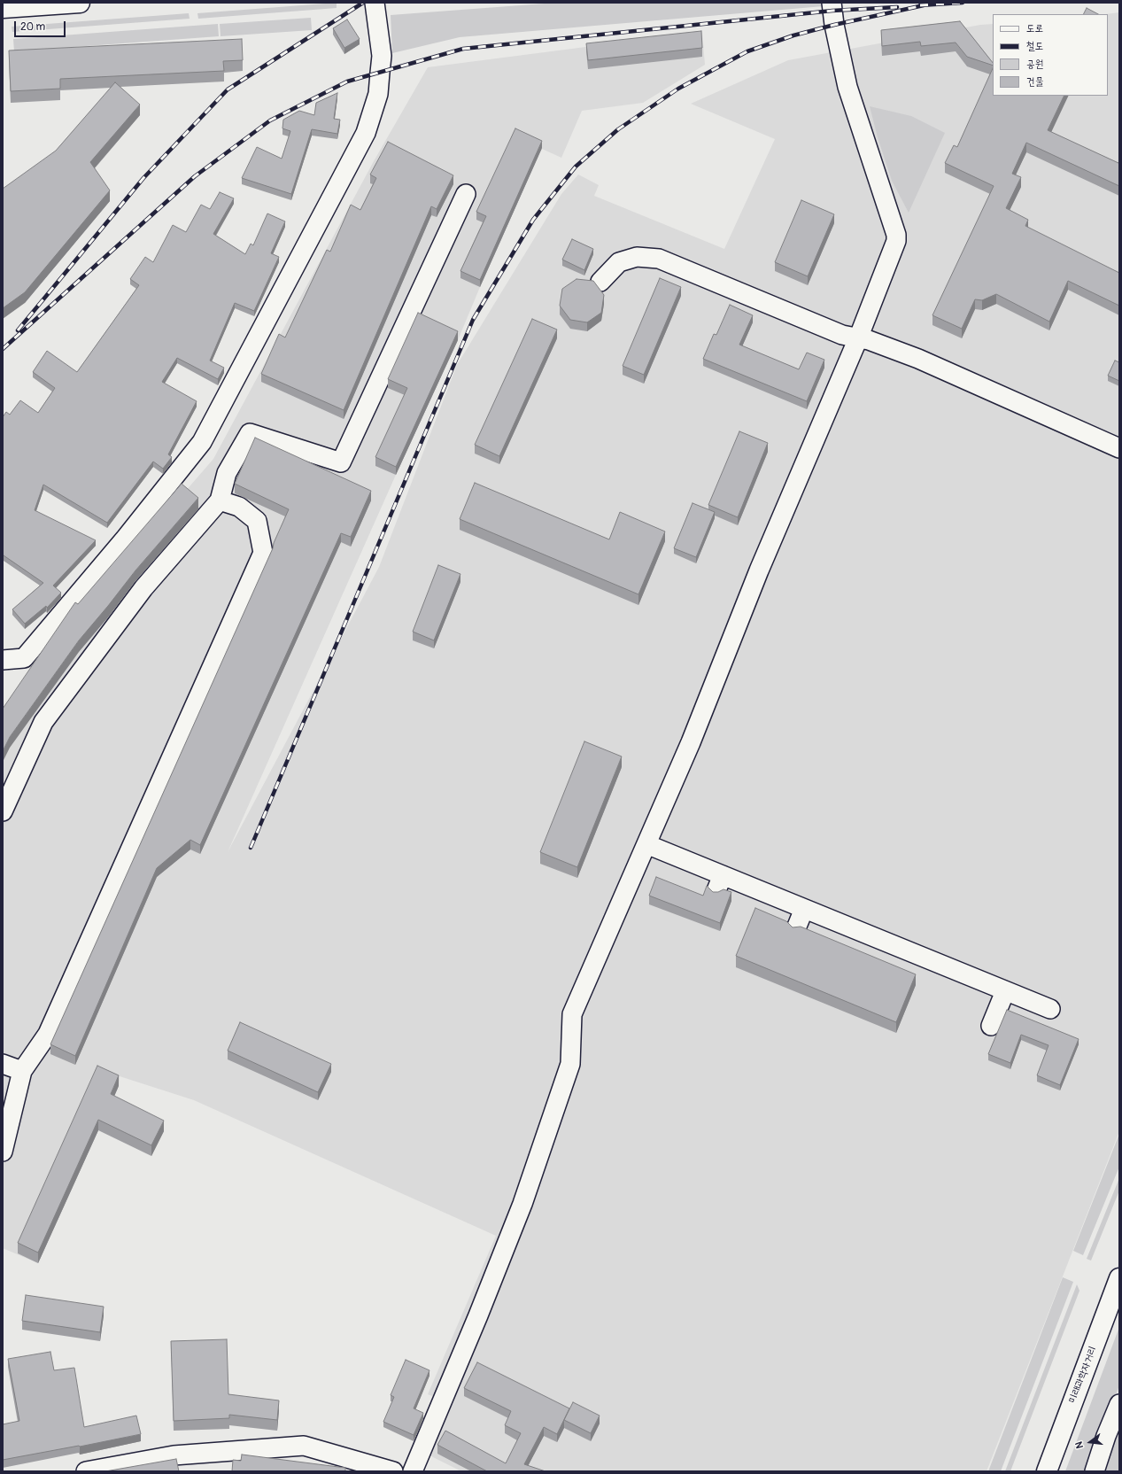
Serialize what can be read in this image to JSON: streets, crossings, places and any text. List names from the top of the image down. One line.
{"streets":{"main road":["미래과학자거리"]},"legend":["도로","철도","공원","건물"],"scale_bar":"20 m","north":"left"}
